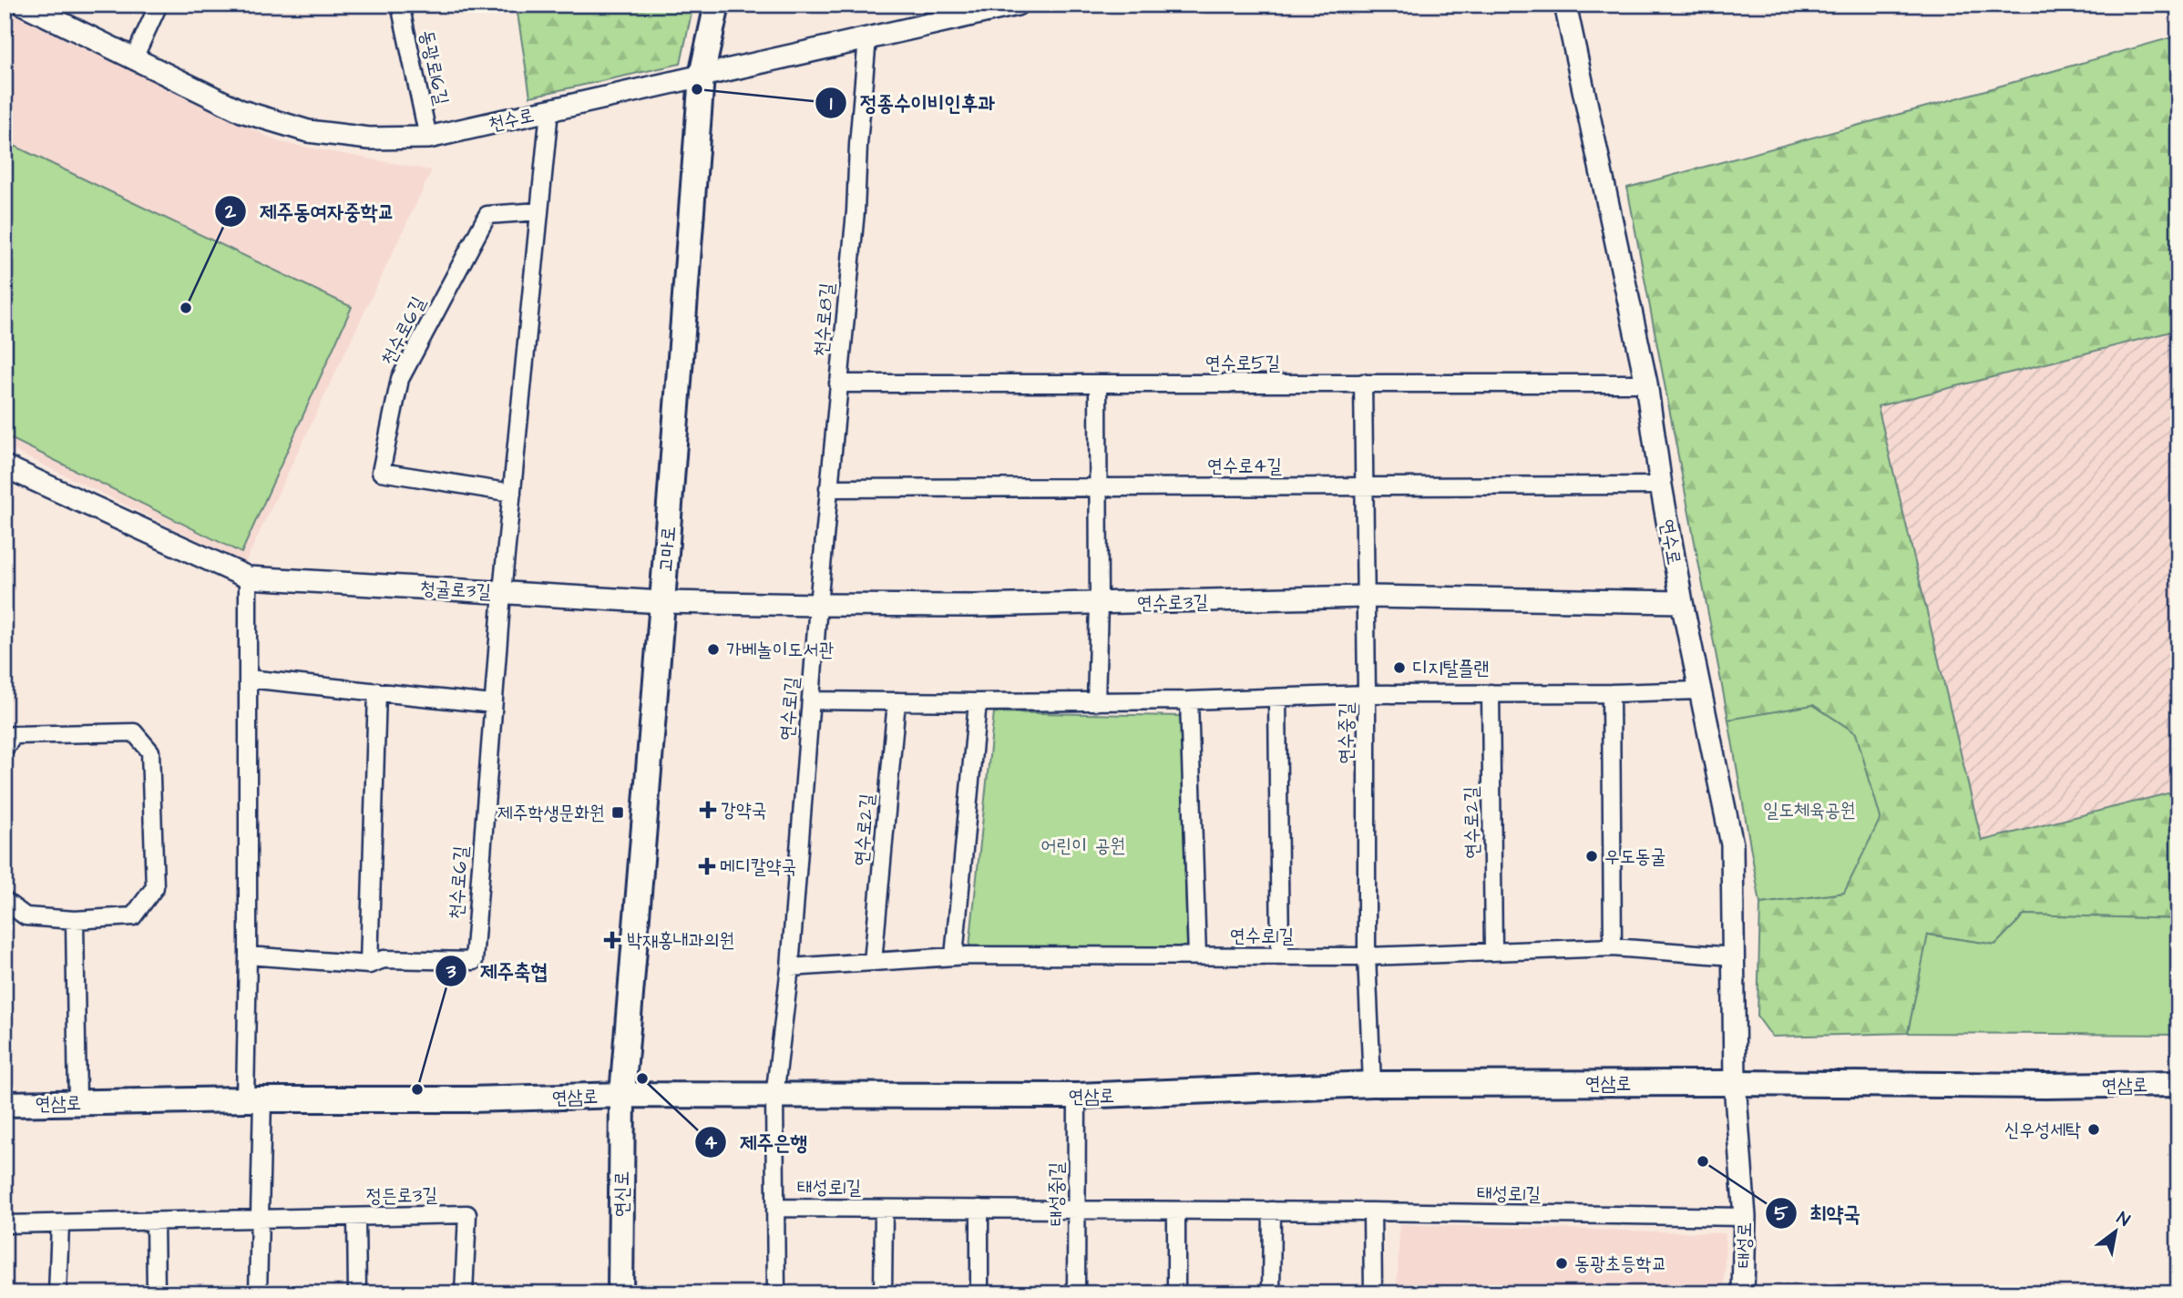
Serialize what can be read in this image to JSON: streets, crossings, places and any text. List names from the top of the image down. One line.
{"streets":{"main road":["고마로","연삼로","연신로"],"street":["동광로16길","천수로","천수로8길","천수로6길","연수로5길","연수로4길","연수로","청귤로3길","연수로3길","연수로1길","연수중길","연수로2길","태성로1길","태성중1길","정든로3길","태성로"]},"crossings":[["동광로16길","천수로"],["천수로","천수로8길"],["천수로","천수로6길"],["천수로","고마로"],["천수로8길","연수로5길"],["천수로8길","연수로4길"],["천수로8길","연수로3길"],["천수로8길","연수로1길"],["천수로6길","청귤로3길"],["연수로5길","연수로"],["연수로5길","연수중길"],["연수로4길","연수로"],["연수로4길","연수중길"],["연수로","연수로3길"],["연수로","연수로1길"],["연수로","연삼로"],["연수로","태성로"],["고마로","청귤로3길"],["고마로","연수로3길"],["고마로","연삼로"],["고마로","연신로"],["청귤로3길","연수로3길"],["연수로3길","연수로1길"],["연수로3길","연수중길"],["연수로1길","연수중길"],["연수로1길","연수로2길"],["연수로1길","연삼로"],["연수중길","연삼로"],["연삼로","연신로"],["연삼로","태성중1길"],["연삼로","태성로"],["태성로1길","태성중1길"],["태성로1길","태성로"]],"parks":["일도체육공원","어린이 공원"],"places":{"other":["정종수이비인후과","제주동여자중학교","가베놀이도서관","디지탈플랜","우도동굴","제주은행","제주축협","신우성세탁","최약국","동광초등학교"],"health":["강약국","메디칼약국","박재홍내과의원"],"transit":["제주학생문화원"]},"north":"top right"}
